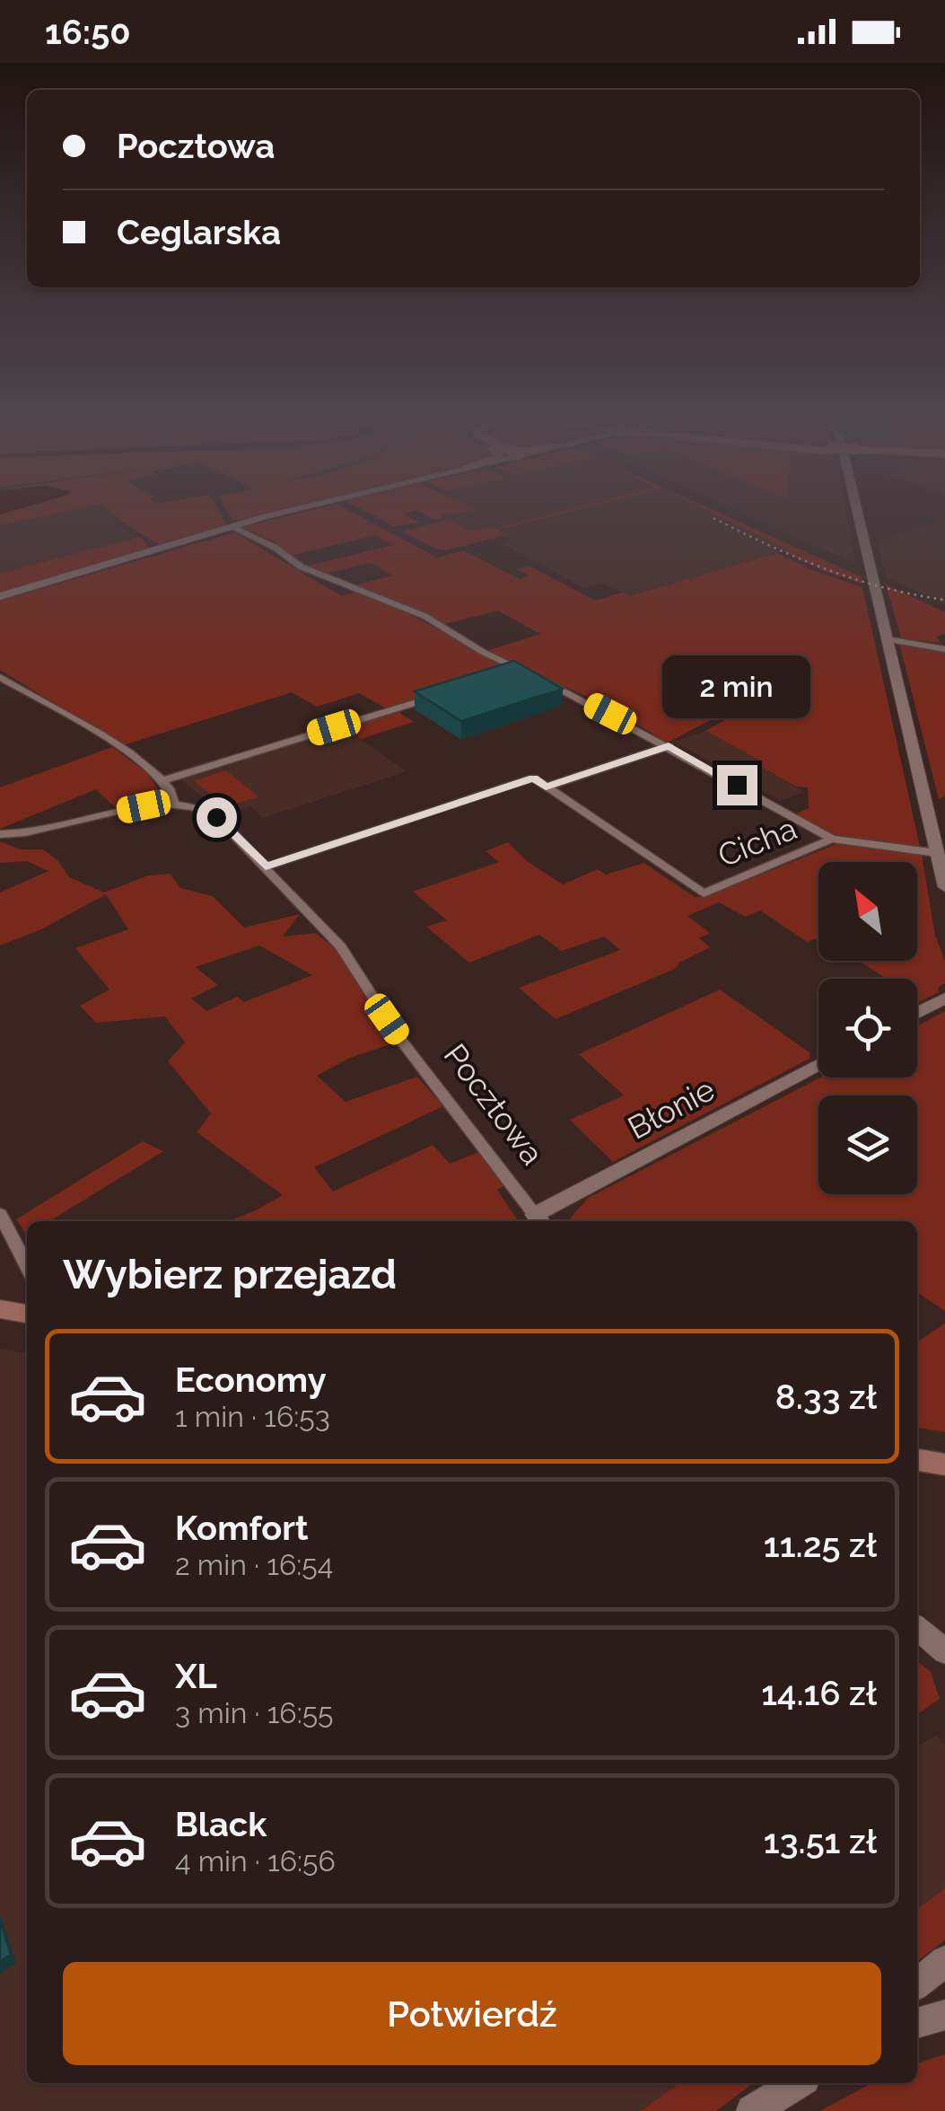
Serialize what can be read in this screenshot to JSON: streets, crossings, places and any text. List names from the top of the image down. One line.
{"streets":{"street":["Cicha","Pocztowa","Błonie"]},"crossings":[["Pocztowa","Błonie"]],"north":"top left","page":{"status":"16:50","banner":["Pocztowa","Ceglarska"],"bubble":"2 min","heading":"Wybierz przejazd","list":[{"name":"Economy","note":"1 min · 16:53","value":"8.33 zł"},{"name":"Komfort","note":"2 min · 16:54","value":"11.25 zł"},{"name":"XL","note":"3 min · 16:55","value":"14.16 zł"},{"name":"Black","note":"4 min · 16:56","value":"13.51 zł"}],"buttons":"Potwierdź"}}
